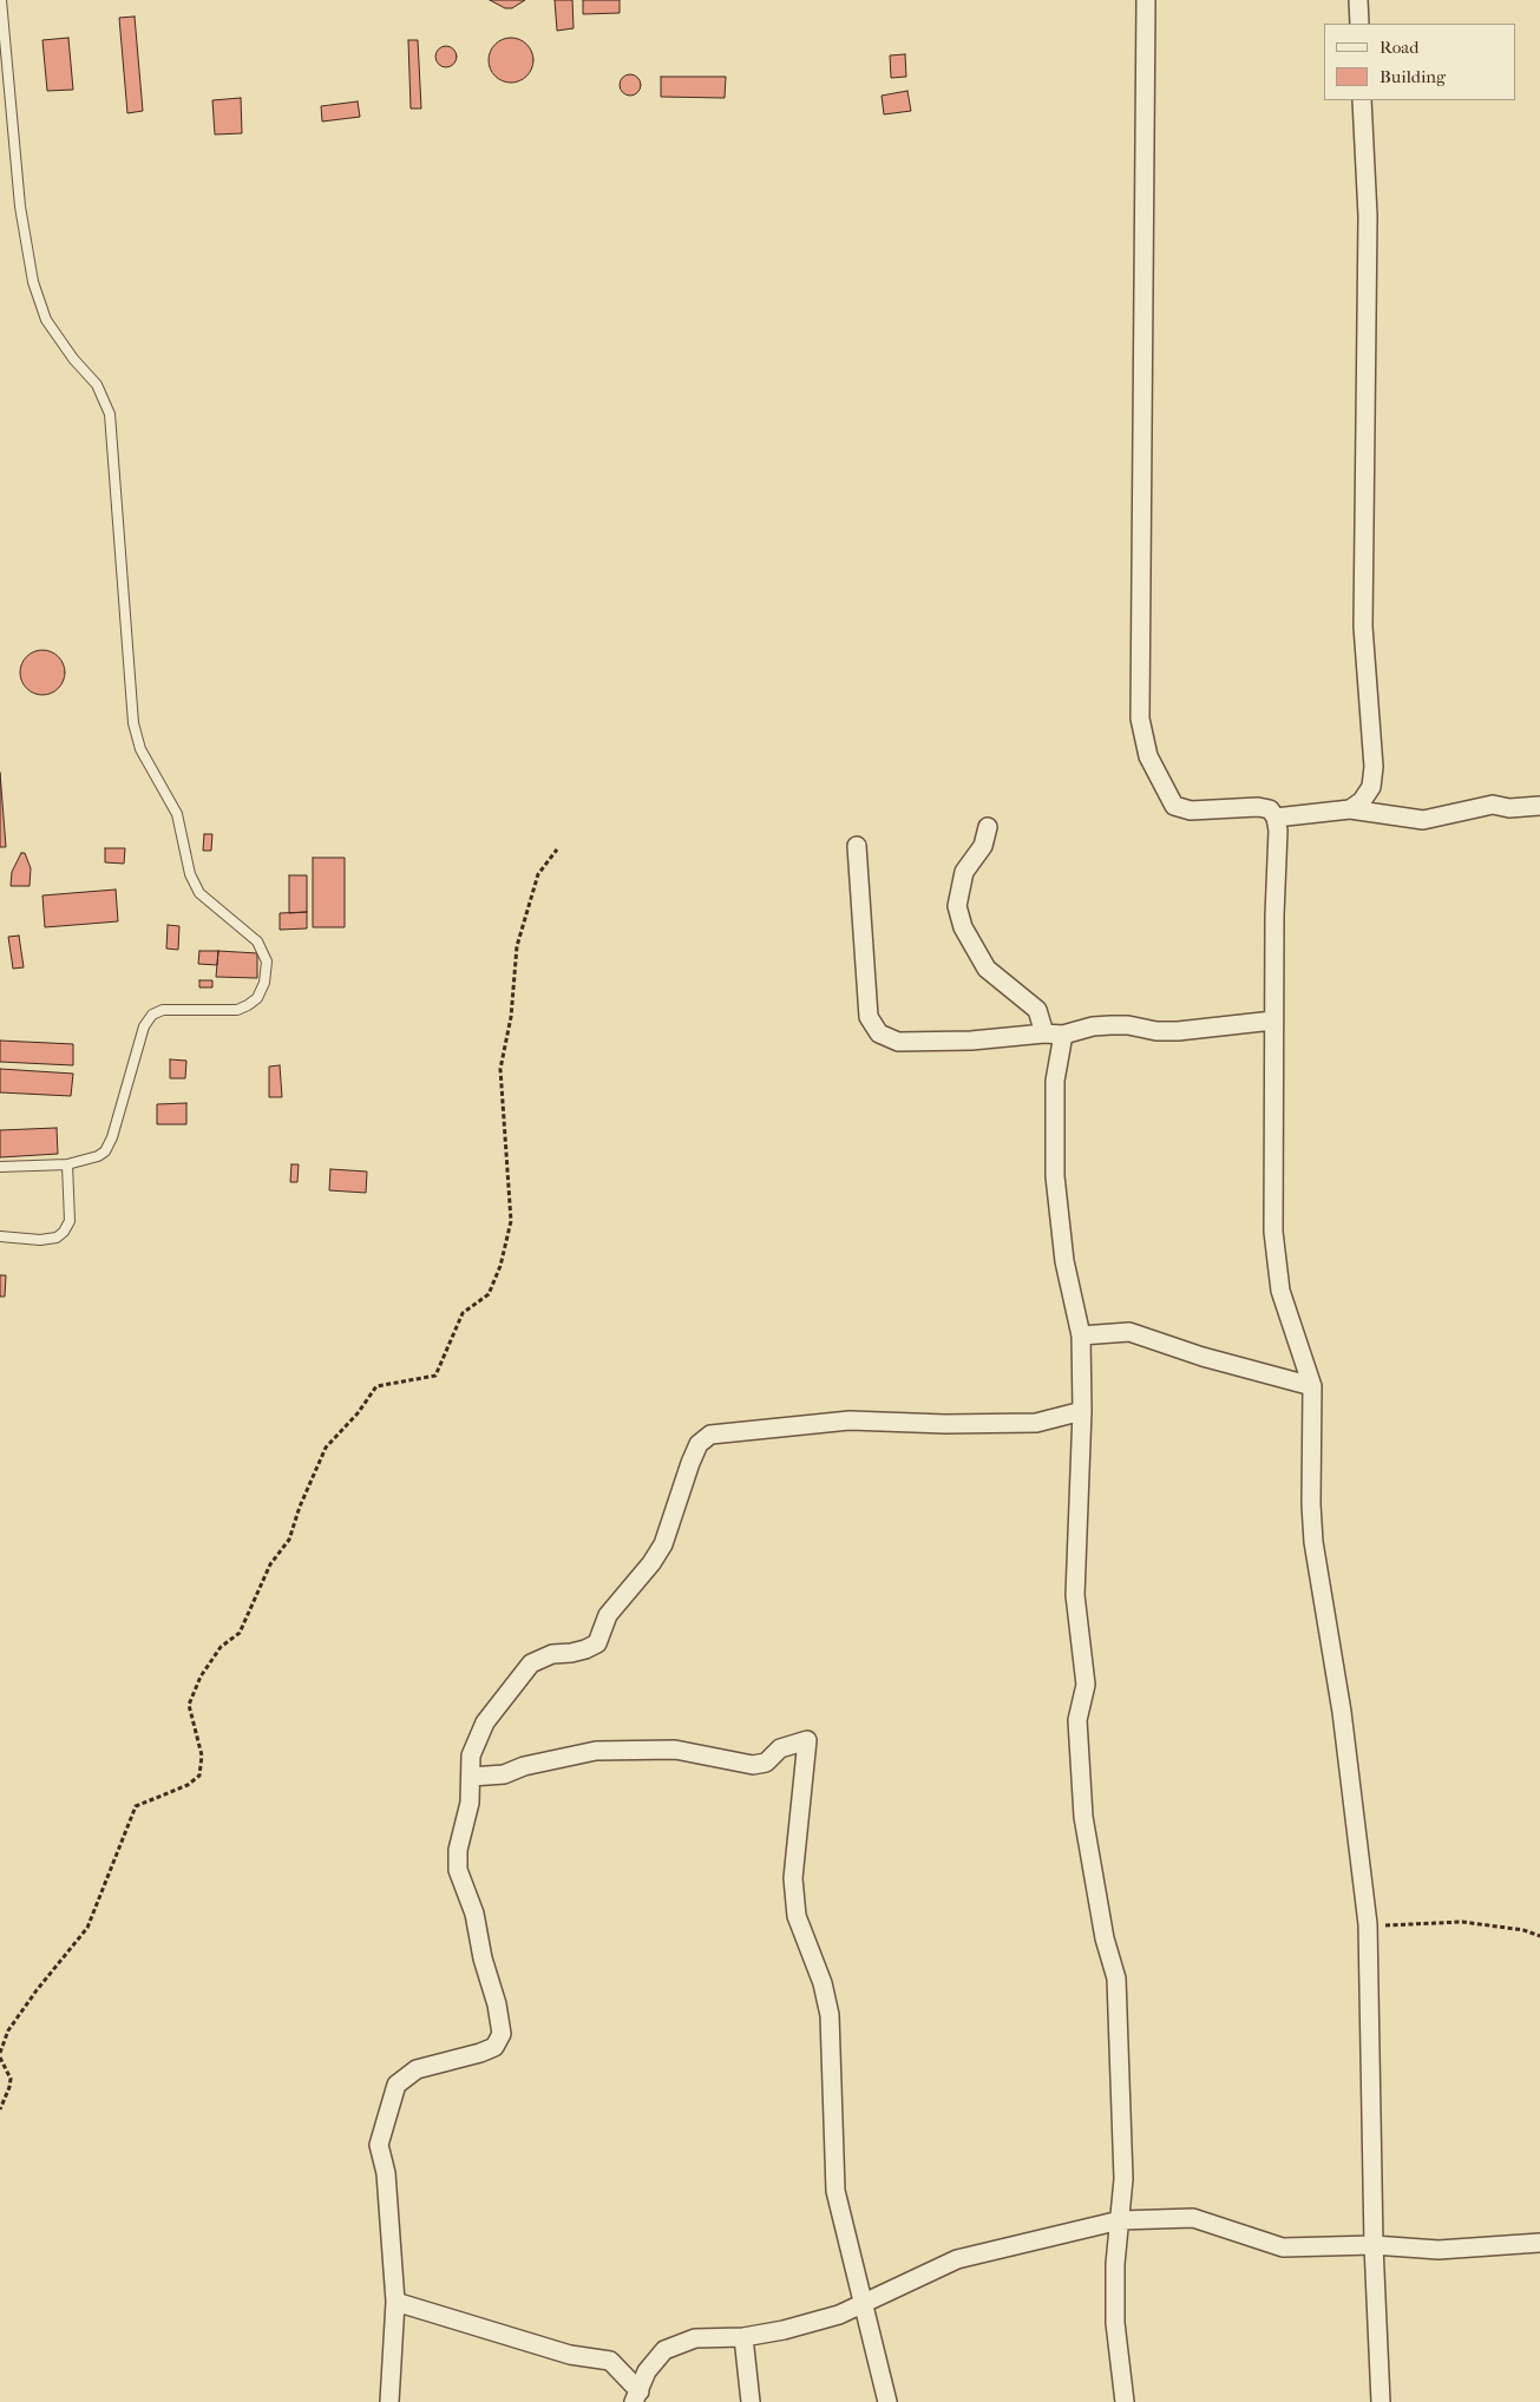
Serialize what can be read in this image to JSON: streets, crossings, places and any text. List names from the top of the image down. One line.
{"legend":["Road","Building"]}
